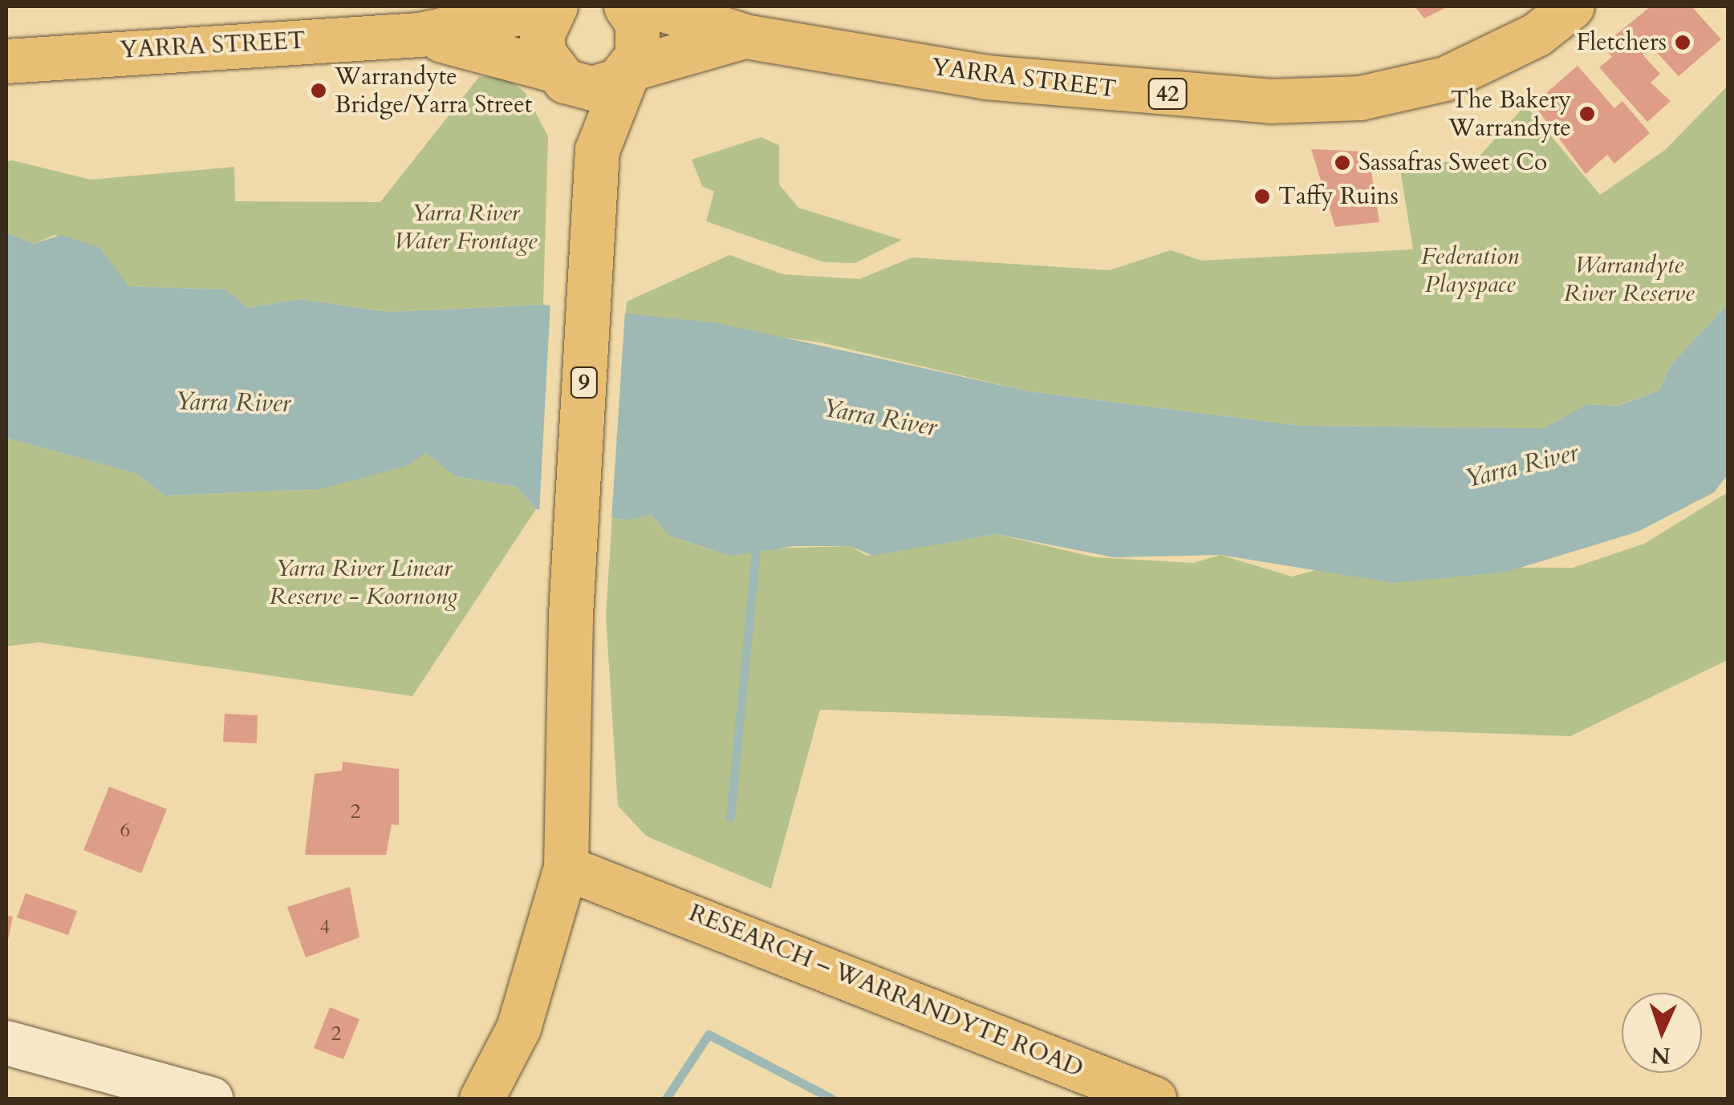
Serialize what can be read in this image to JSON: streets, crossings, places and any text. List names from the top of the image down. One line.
{"streets":{"main road":["YARRA STREET","42","9","RESEARCH – WARRANDYTE ROAD"]},"crossings":[["YARRA STREET","9"],["9","RESEARCH – WARRANDYTE ROAD"]],"water":["Yarra River"],"parks":["Yarra River Water Frontage","Federation Playspace","Warrandyte River Reserve","Yarra River Linear Reserve - Koornong"],"places":["Fletchers","Warrandyte Bridge/Yarra Street","The Bakery Warrandyte","Sassafras Sweet Co","Taffy Ruins"],"house_numbers":["2","6","4","2"],"north":"bottom"}
